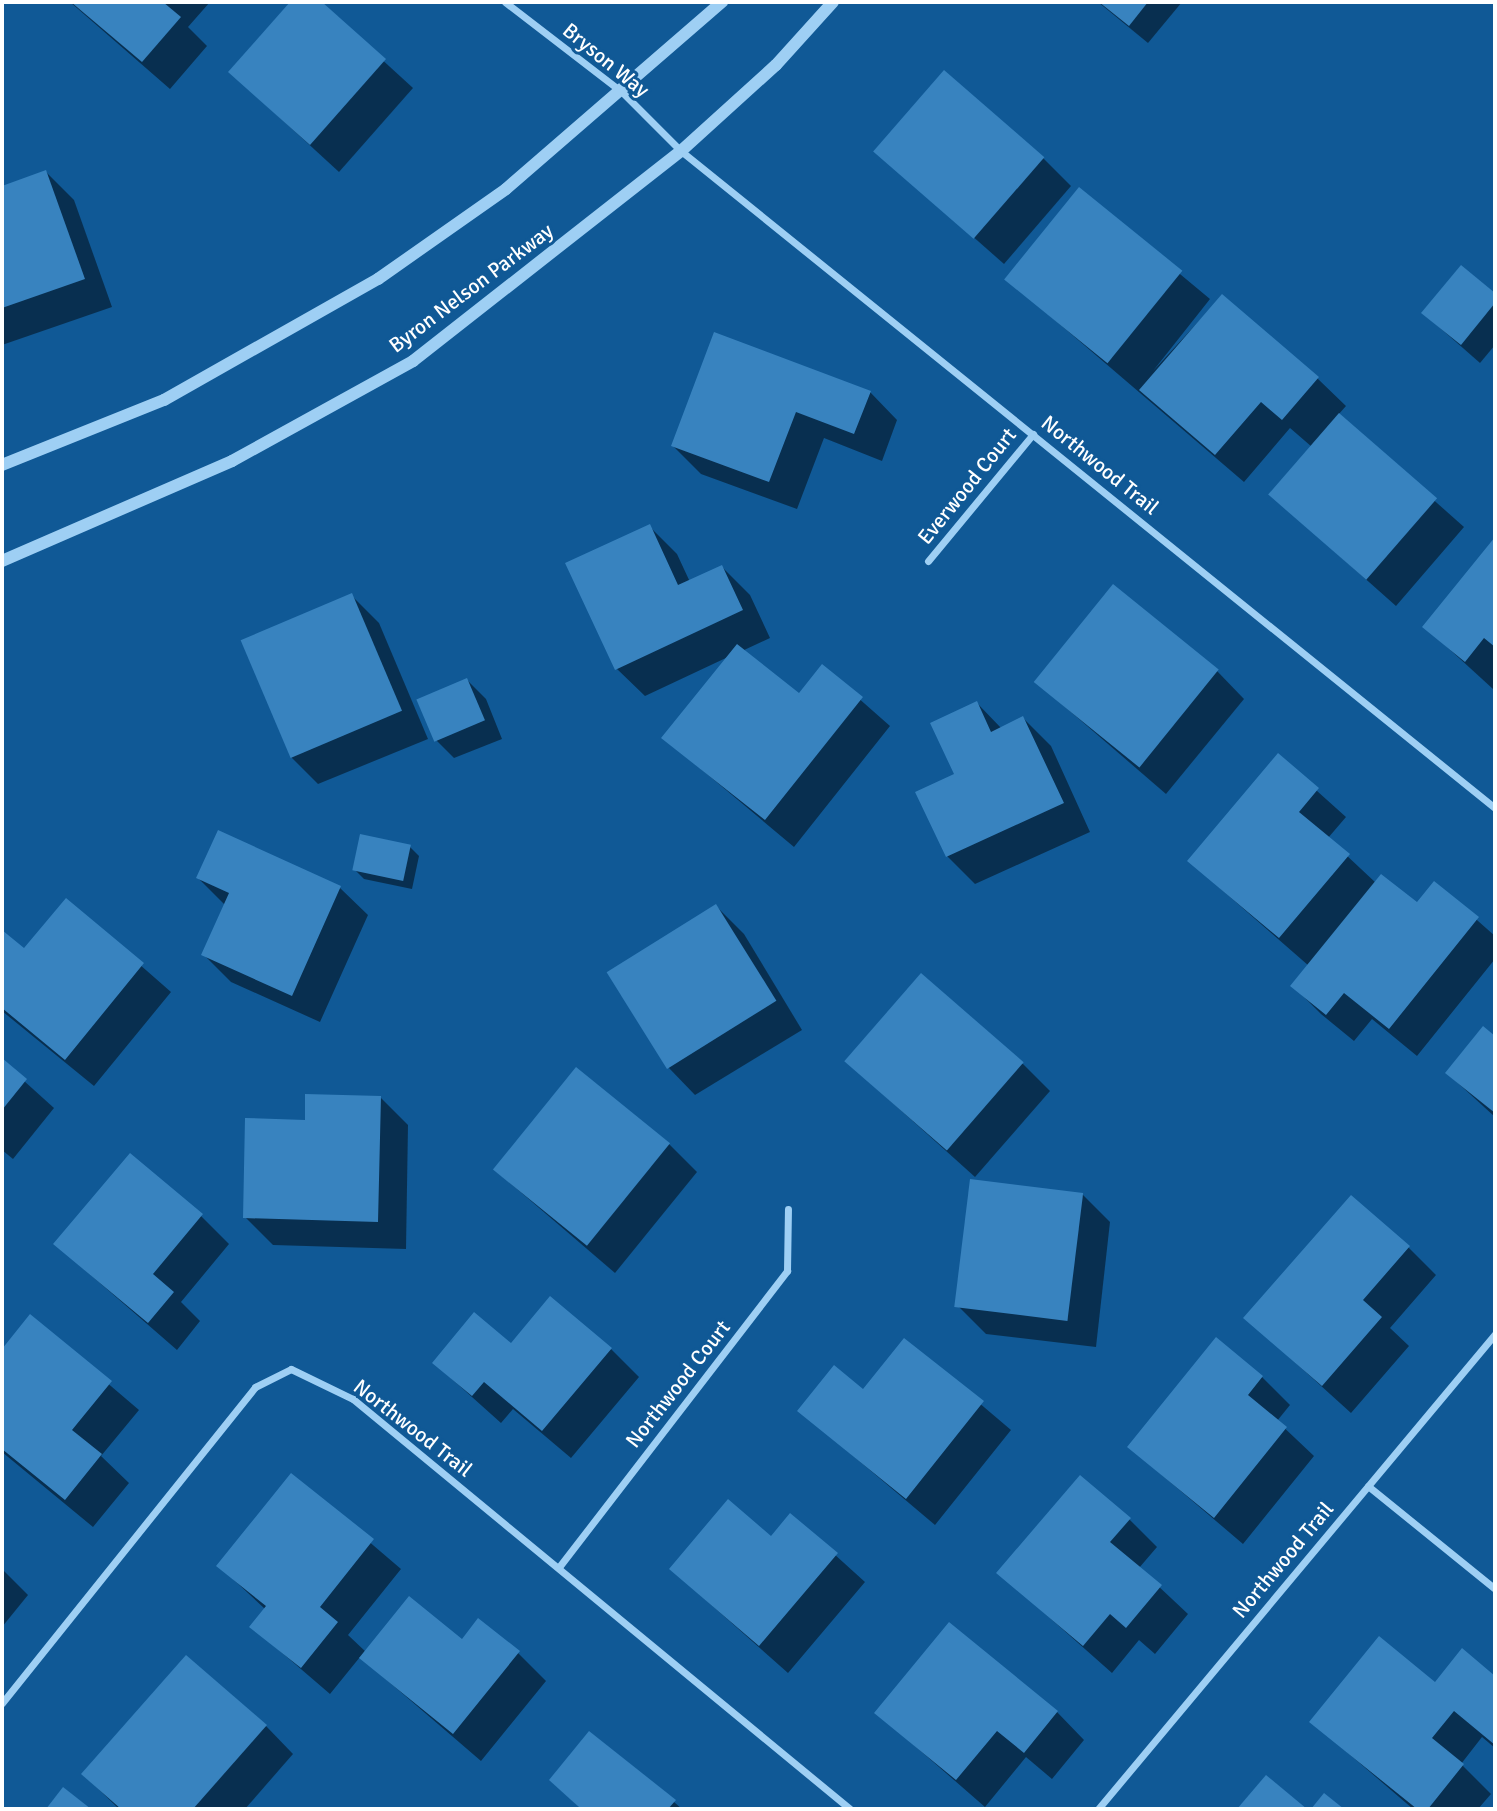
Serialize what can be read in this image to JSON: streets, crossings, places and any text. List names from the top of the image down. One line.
{"streets":{"street":["Bryson Way","Byron Nelson Parkway","Northwood Trail","Everwood Court","Northwood Court"]},"crossings":[["Bryson Way","Byron Nelson Parkway"],["Bryson Way","Northwood Trail"],["Byron Nelson Parkway","Northwood Trail"],["Northwood Trail","Everwood Court"],["Northwood Trail","Northwood Court"]]}
